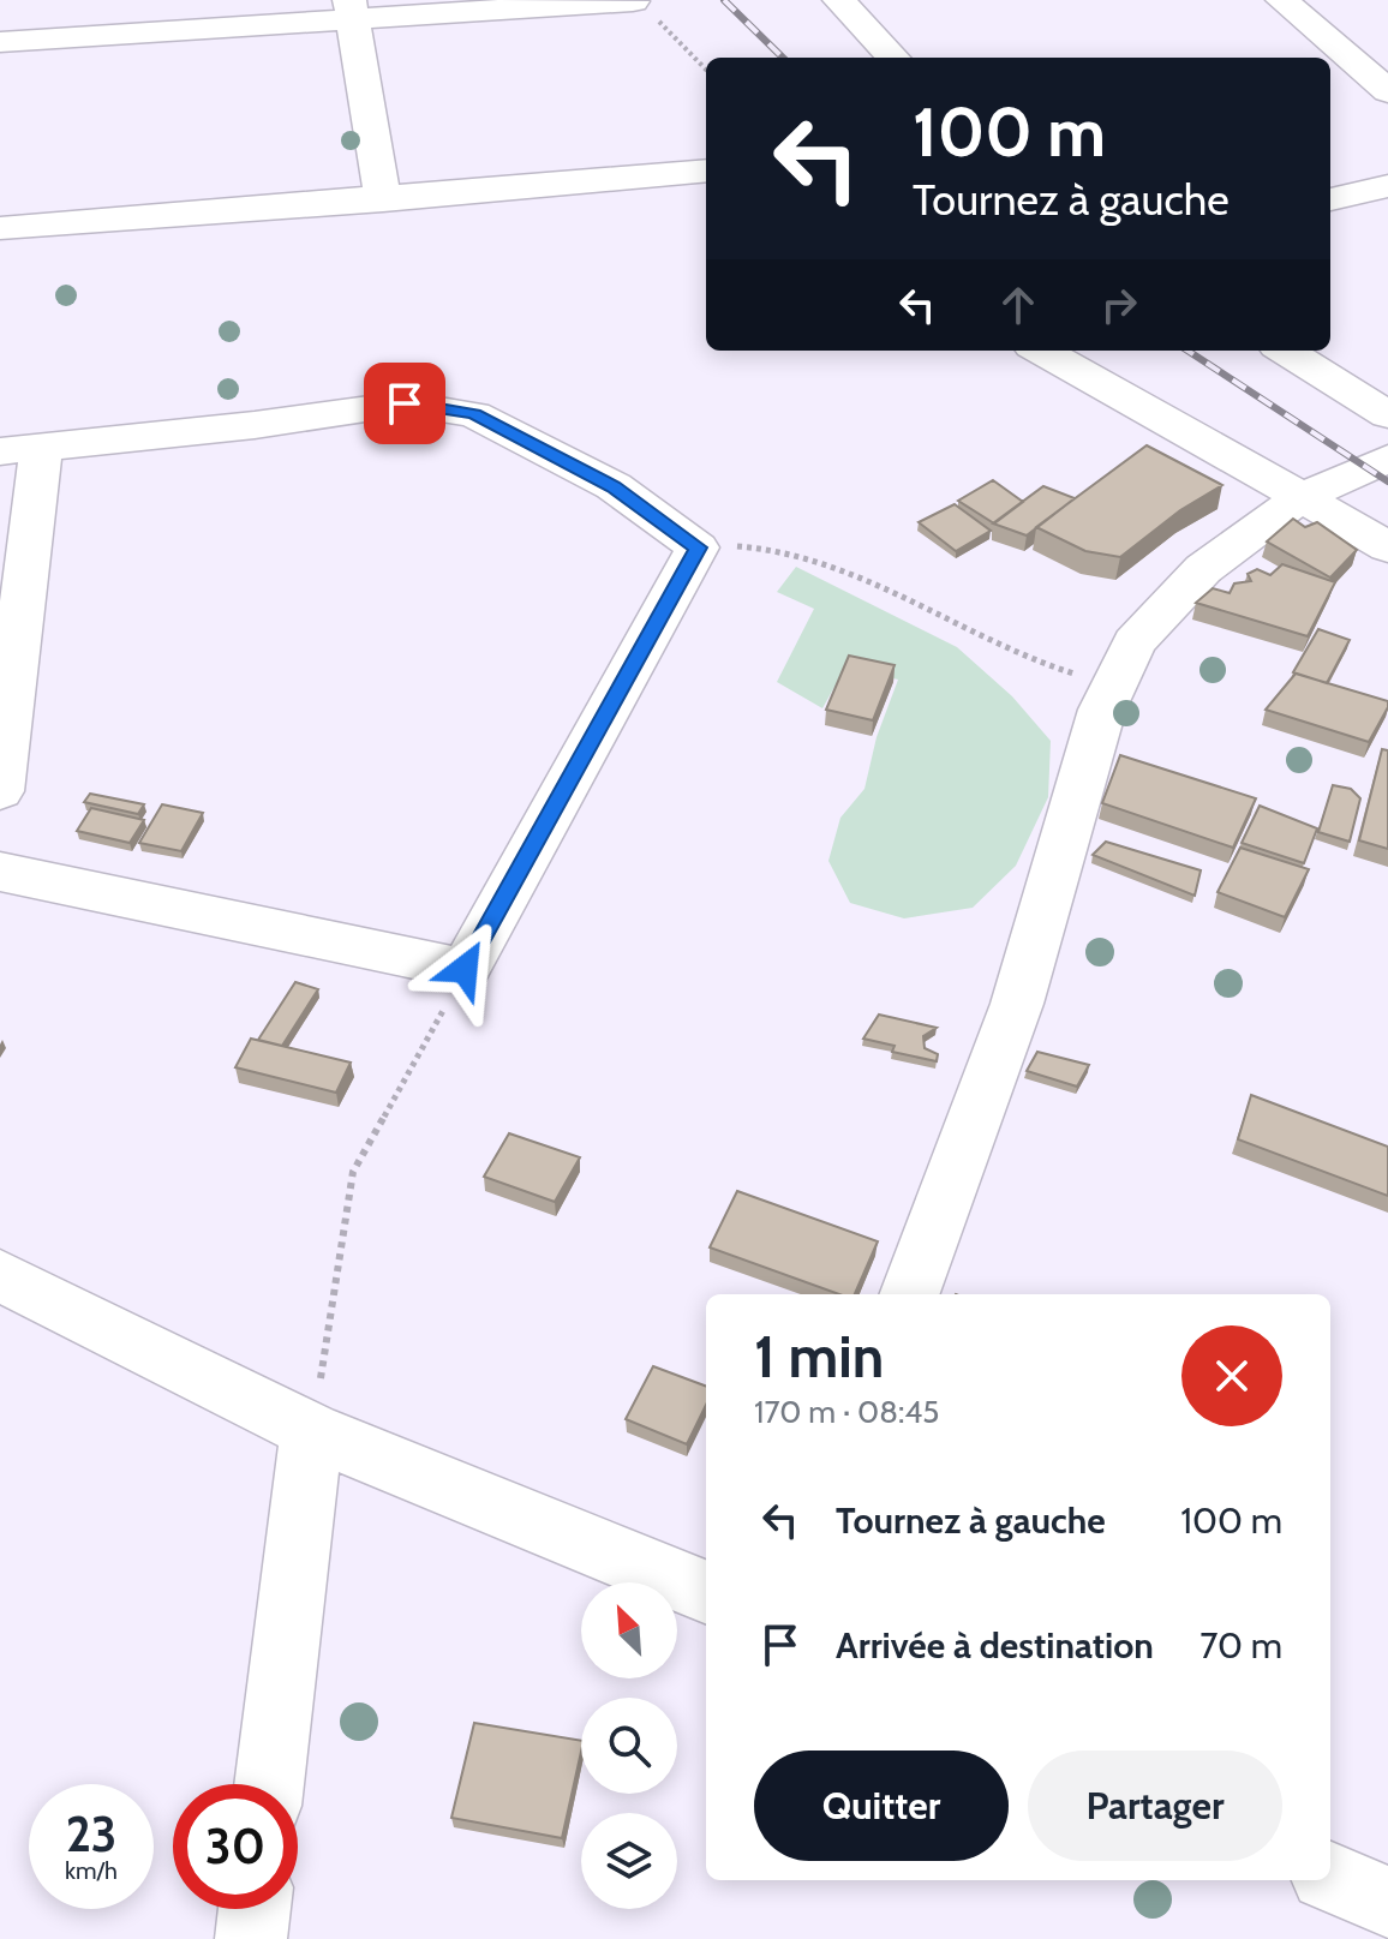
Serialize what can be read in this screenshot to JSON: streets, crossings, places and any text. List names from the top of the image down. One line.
{"north":"top left","page":{"turn":["100 m","Tournez à gauche"],"heading":["1 min","170 m · 08:45"],"list":[{"name":"Tournez à gauche","value":"100 m"},{"name":"Arrivée à destination","value":"70 m"}],"buttons":["Quitter","Partager"],"speed":"23 km/h","limit":"30"}}
